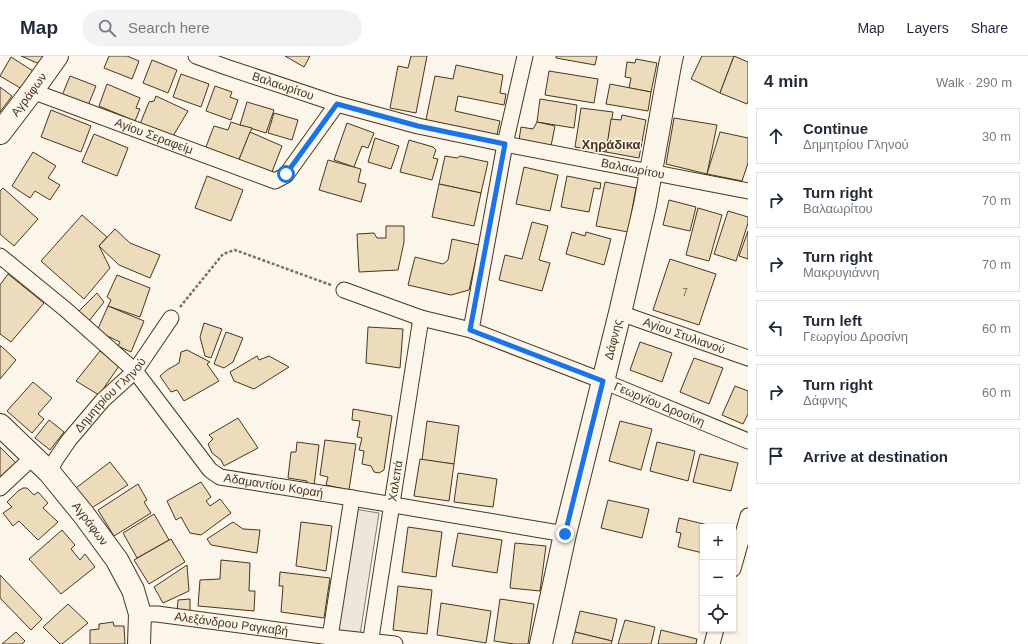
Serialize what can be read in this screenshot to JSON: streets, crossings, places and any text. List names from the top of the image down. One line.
{"streets":{"street":["Βαλαωρίτου","Αγράφων","Αγίου Σεραφείμ","Αγίου Στυλιανού","Δάφνης","Δημητρίου Γληνού","Γεωργίου Δροσίνη","Χαλεπά","Αδαμαντίου Κοραή","Αλεξάνδρου Ραγκαβή"]},"crossings":[["Βαλαωρίτου","Αγίου Σεραφείμ"],["Βαλαωρίτου","Δάφνης"],["Αγράφων","Αγίου Σεραφείμ"],["Αγράφων","Δημητρίου Γληνού"],["Αγράφων","Αλεξάνδρου Ραγκαβή"],["Αγίου Στυλιανού","Δάφνης"],["Δάφνης","Γεωργίου Δροσίνη"],["Δάφνης","Αδαμαντίου Κοραή"],["Δημητρίου Γληνού","Αδαμαντίου Κοραή"],["Γεωργίου Δροσίνη","Χαλεπά"],["Χαλεπά","Αδαμαντίου Κοραή"],["Χαλεπά","Αλεξάνδρου Ραγκαβή"]],"districts":["Χηράδικα"],"house_numbers":["7"],"page":{"header":"Map","search":"Search here","nav":["Map","Layers","Share"],"heading":["4 min","Walk · 290 m"],"list":[["Continue","Δημητρίου Γληνού","30 m"],["Turn right","Βαλαωρίτου","70 m"],["Turn right","Μακρυγιάννη","70 m"],["Turn left","Γεωργίου Δροσίνη","60 m"],["Turn right","Δάφνης","60 m"],"Arrive at destination"],"map_buttons":["+","−"]}}
